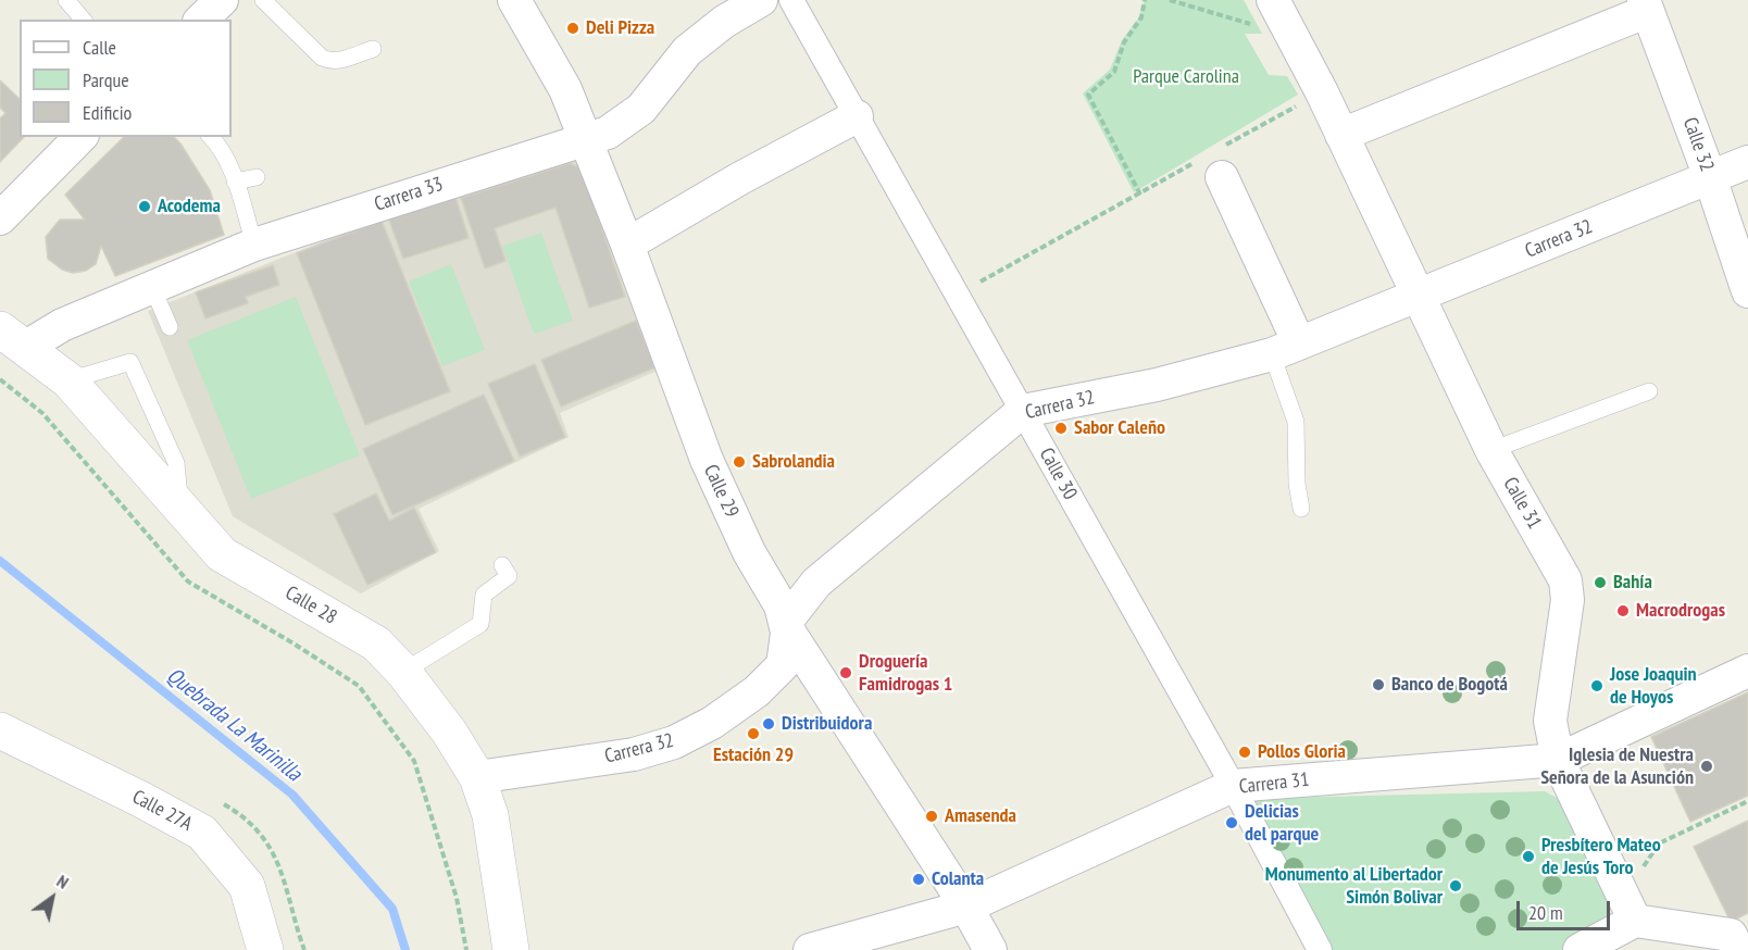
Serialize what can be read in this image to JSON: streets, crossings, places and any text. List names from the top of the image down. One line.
{"streets":{"main road":["Calle 28","Calle 27A"],"street":["Calle 32","Carrera 33","Carrera 32","Calle 30","Calle 29","Calle 31","Carrera 31"]},"crossings":[["Calle 32","Carrera 32"],["Carrera 33","Calle 29"],["Carrera 33","Calle 28"],["Carrera 32","Calle 30"],["Carrera 32","Calle 29"],["Carrera 32","Calle 31"],["Carrera 32","Calle 28"],["Calle 30","Carrera 31"],["Calle 29","Carrera 31"],["Calle 31","Carrera 31"]],"water":["Quebrada La Marinilla"],"parks":["Parque Carolina"],"places":["Deli Pizza","Acodema","Sabor Caleño","Sabrolandia","Bahía","Macrodrogas","Droguería Famidrogas 1","Banco de Bogotá","Jose Joaquin de Hoyos","Distribuidora","Estación 29","Pollos Gloria","Iglesia de Nuestra Señora de la Asunción","Amasenda","Delicias del parque","Presbítero Mateo de Jesús Toro","Colanta","Monumento al Libertador Simón Bolivar"],"legend":["Calle","Parque","Edificio"],"scale_bar":"20 m","north":"top right"}
